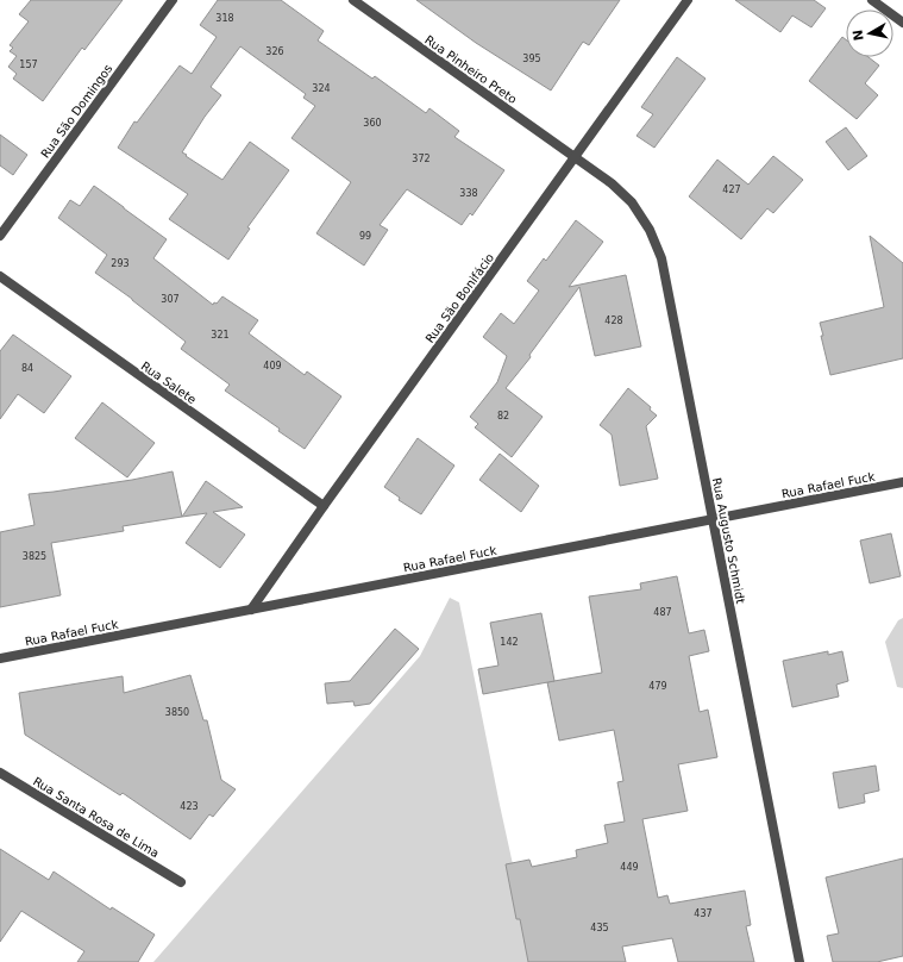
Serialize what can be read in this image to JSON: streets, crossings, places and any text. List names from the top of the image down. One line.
{"streets":{"street":["Rua Pinheiro Preto","Rua São Domingos","Rua São Bonifácio","Rua Salete","Rua Rafael Fuck","Rua Augusto Schmidt","Rua Santa Rosa de Lima"]},"crossings":[["Rua Pinheiro Preto","Rua São Bonifácio"],["Rua Pinheiro Preto","Rua Augusto Schmidt"],["Rua São Bonifácio","Rua Salete"],["Rua São Bonifácio","Rua Rafael Fuck"],["Rua São Bonifácio","Rua Augusto Schmidt"],["Rua Rafael Fuck","Rua Augusto Schmidt"]],"house_numbers":["318","326","395","157","324","360","372","427","338","99","293","307","428","321","409","84","82","3825","487","142","479","3850","423","449","437","435"],"north":"left"}
